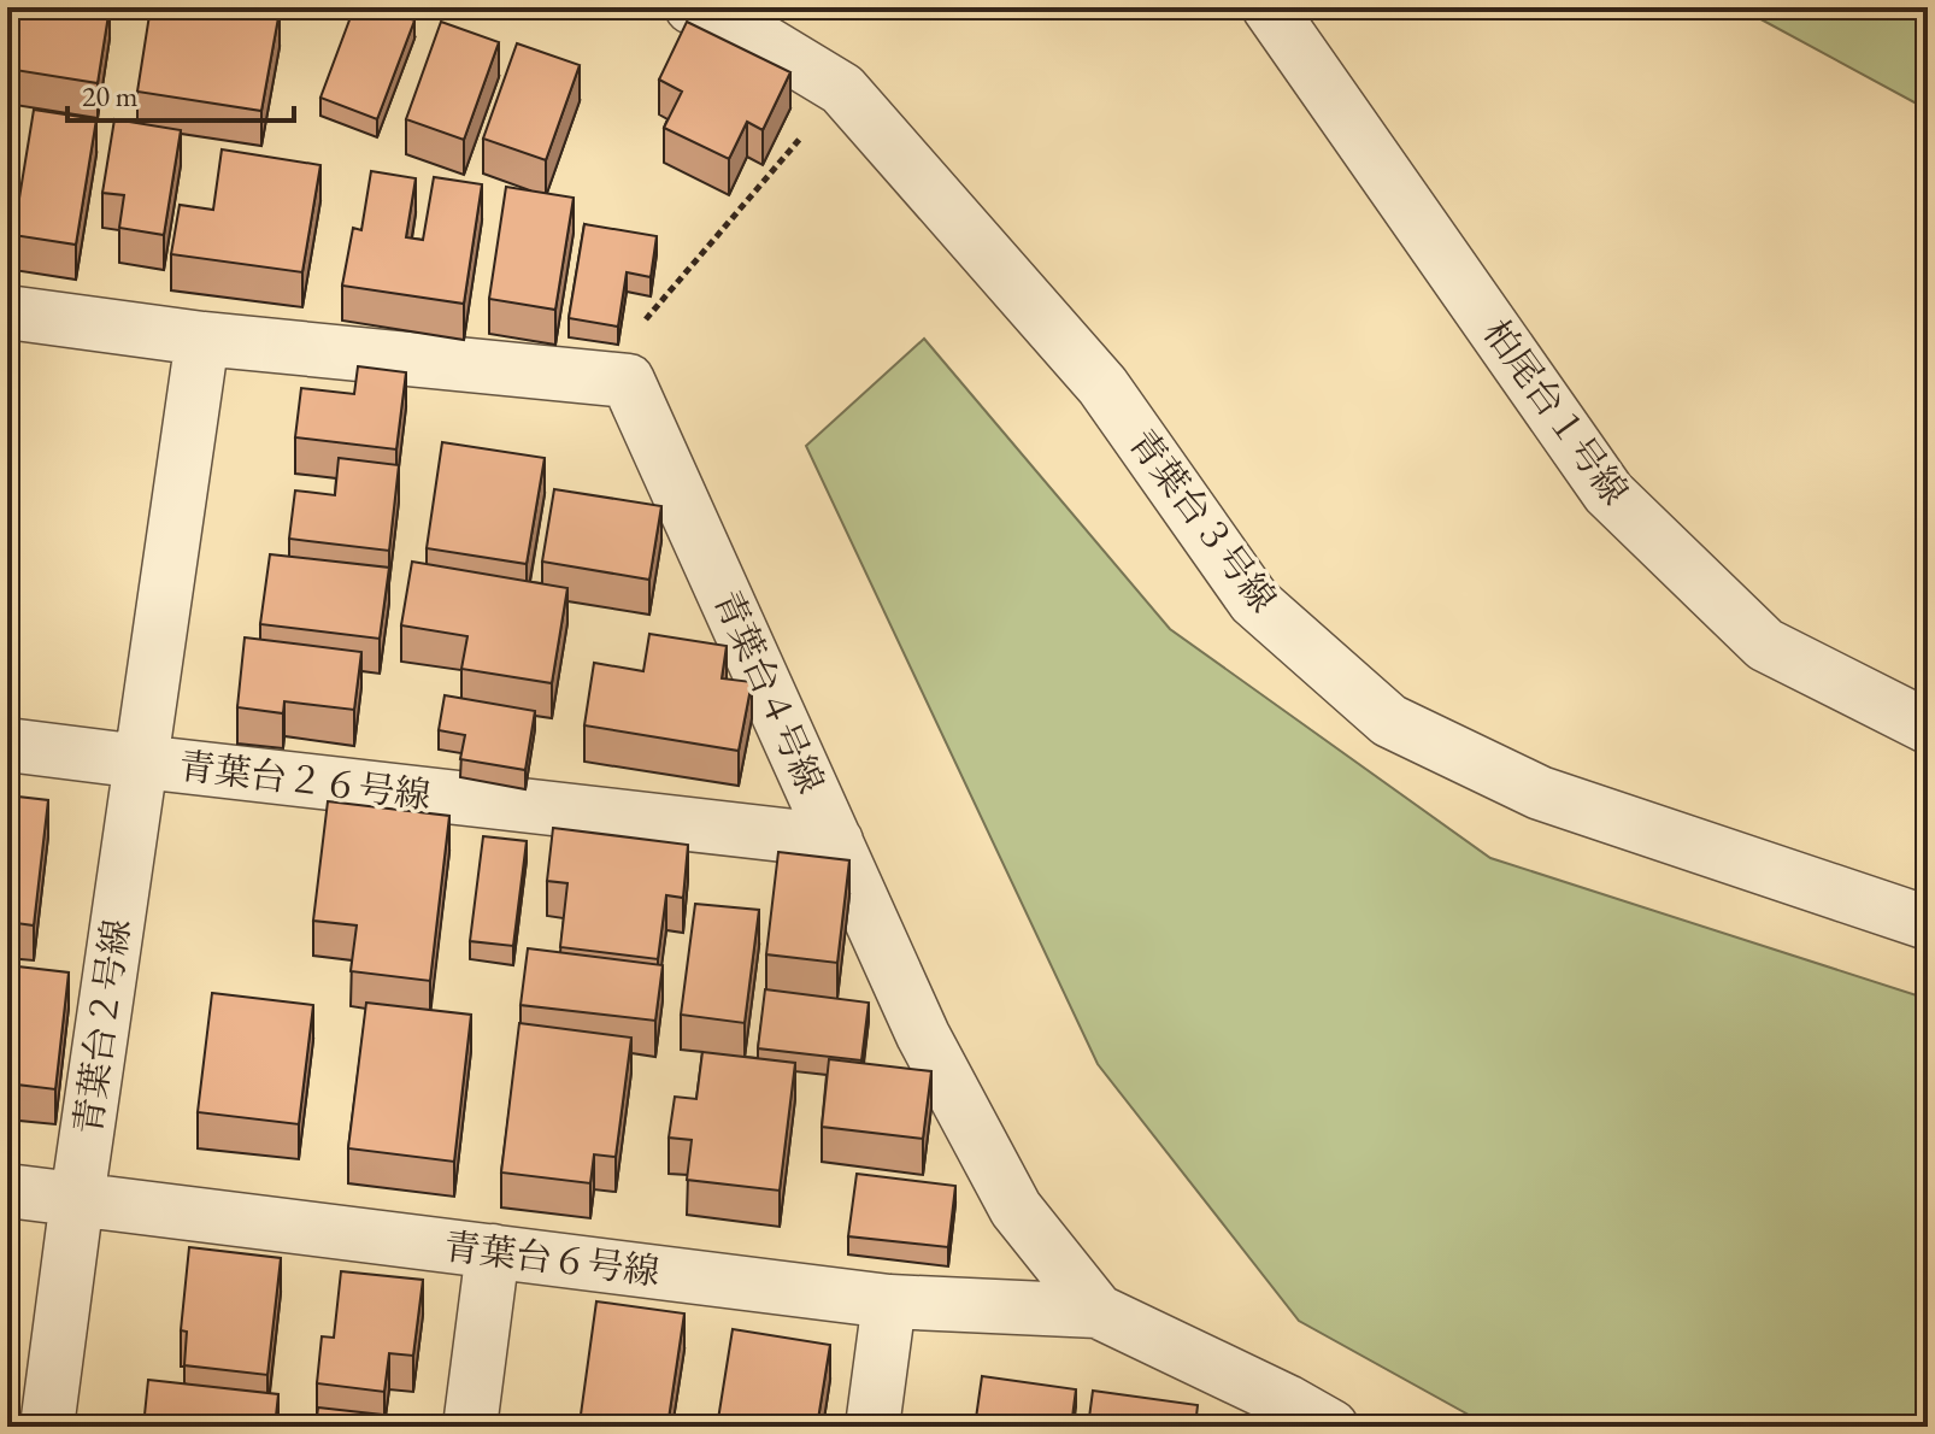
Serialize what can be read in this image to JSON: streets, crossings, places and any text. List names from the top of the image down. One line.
{"streets":{"street":["柏尾台１号線","青葉台３号線","青葉台４号線","青葉台２６号線","青葉台２号線","青葉台６号線"]},"crossings":[["青葉台４号線","青葉台２６号線"],["青葉台４号線","青葉台６号線"],["青葉台２６号線","青葉台２号線"],["青葉台２号線","青葉台６号線"]],"scale_bar":"20 m"}
